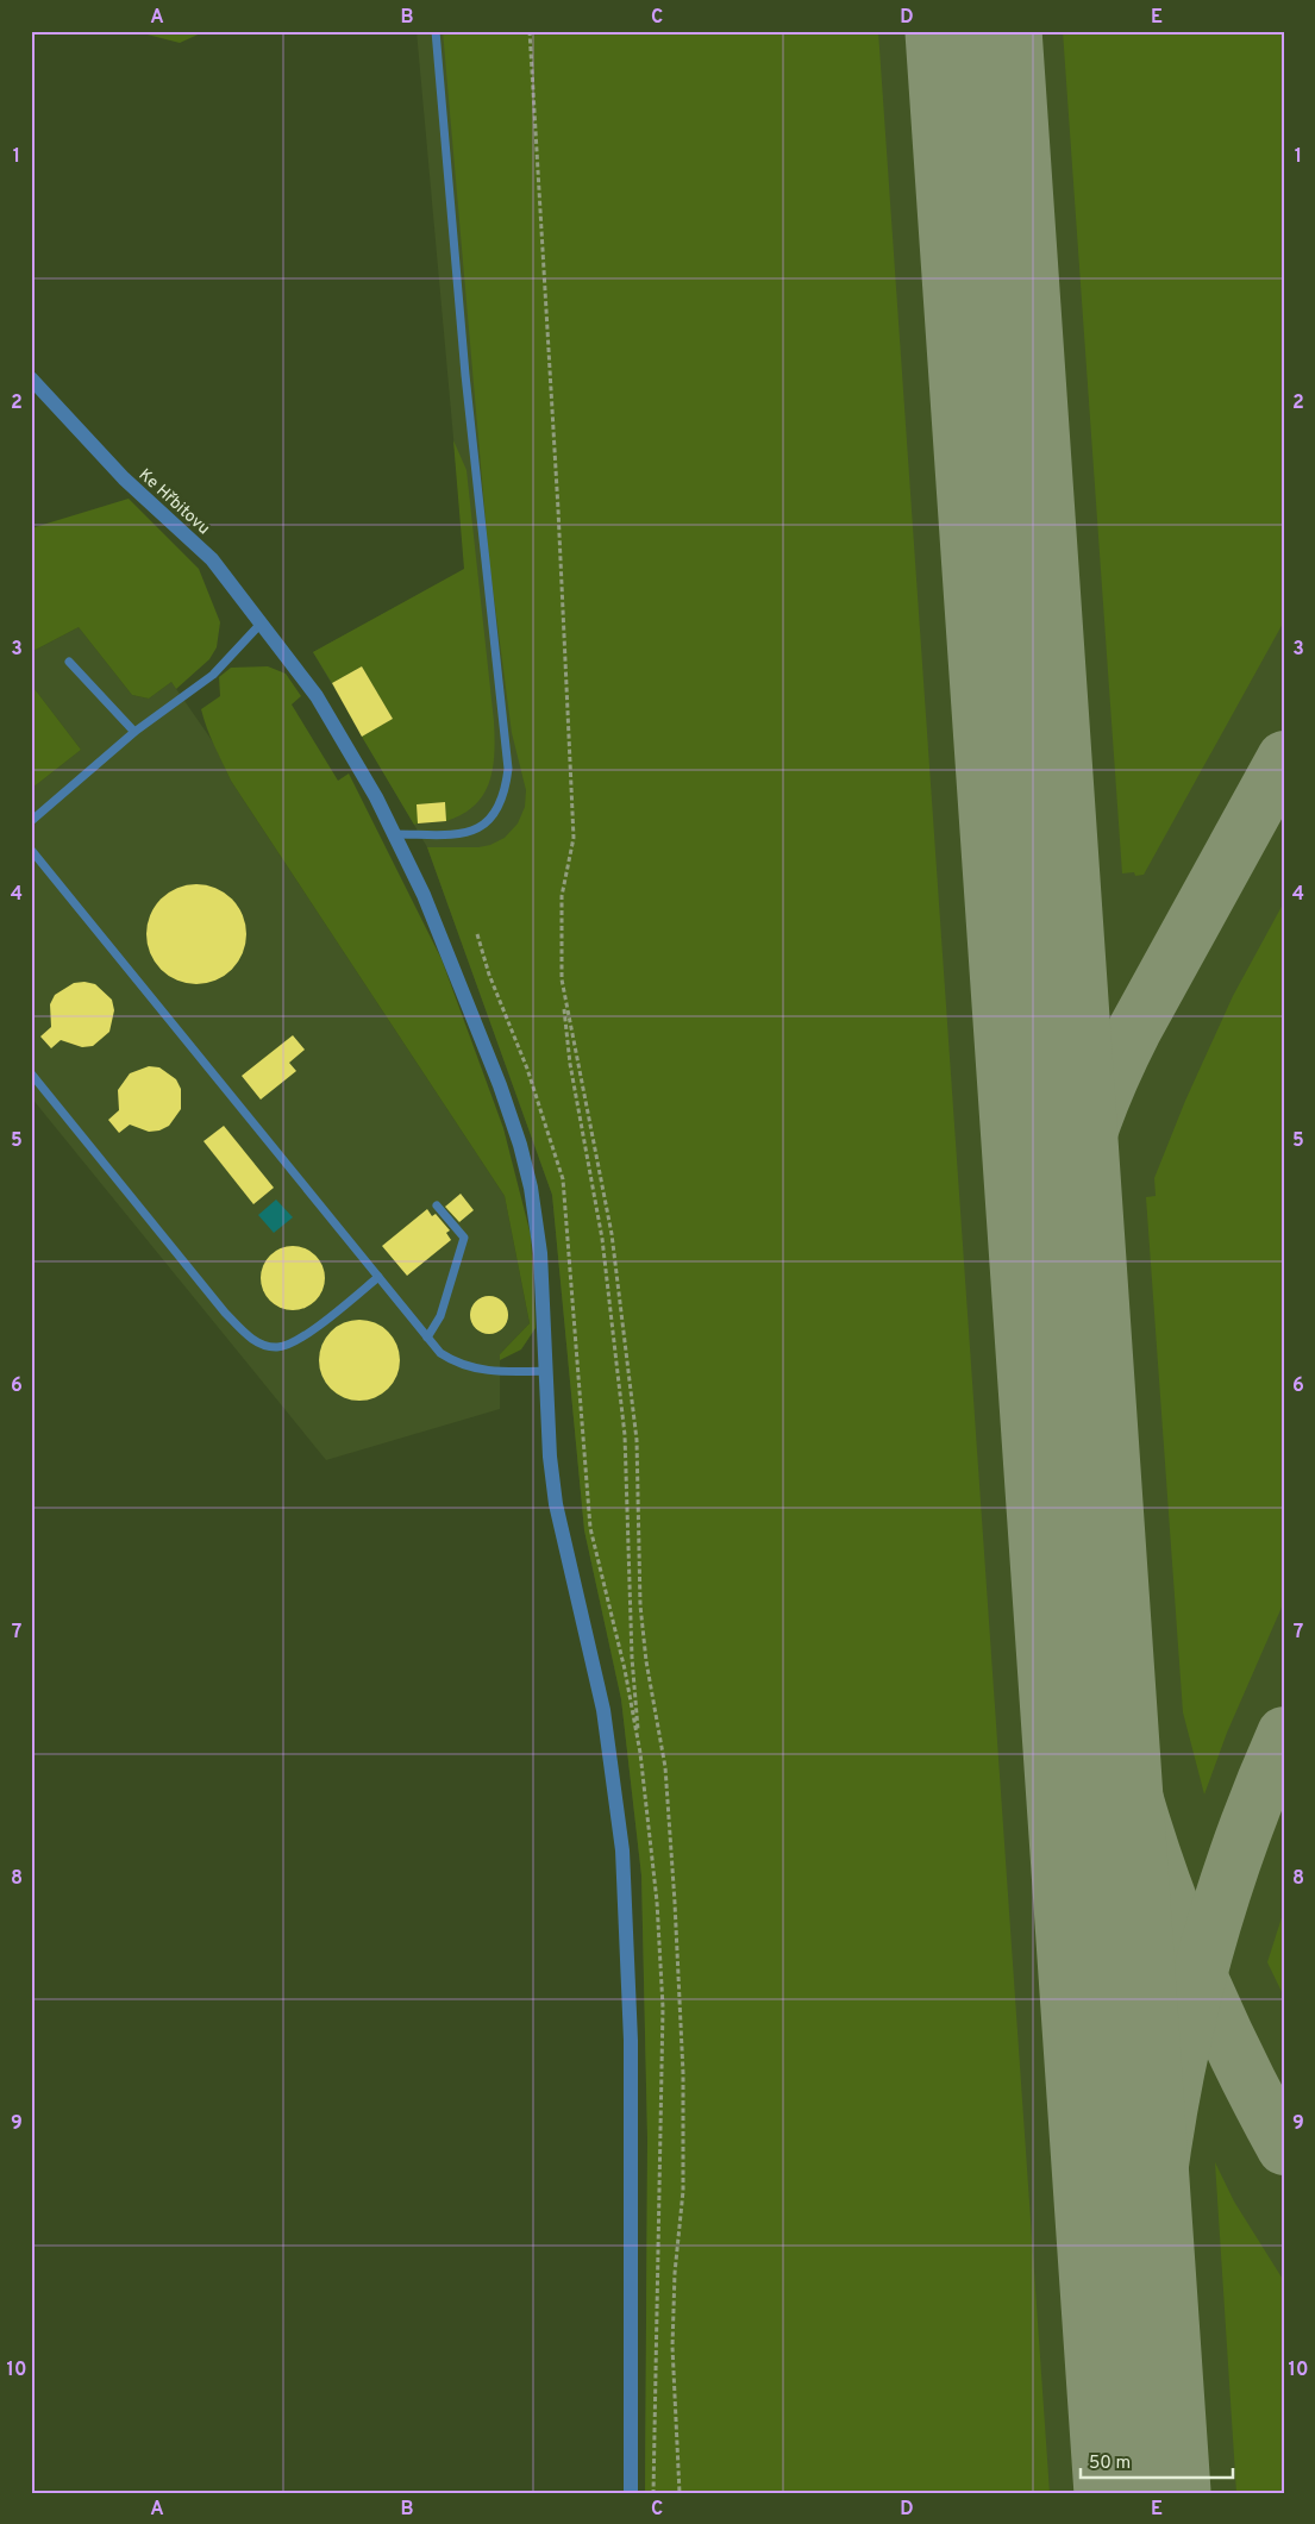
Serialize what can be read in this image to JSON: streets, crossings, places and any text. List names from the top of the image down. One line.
{"streets":{"street":["Ke Hřbitovu"]},"scale_bar":"50 m","grid":{"columns":["A","B","C","D","E"],"rows":["1","2","3","4","5","6","7","8","9","10"]}}
